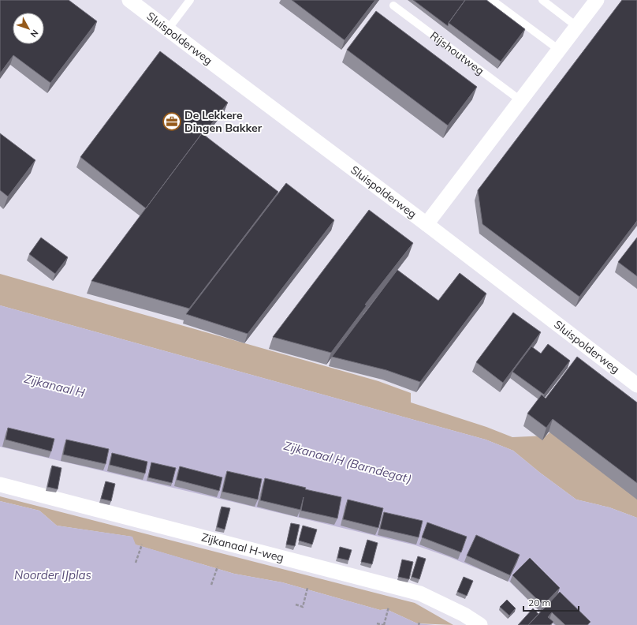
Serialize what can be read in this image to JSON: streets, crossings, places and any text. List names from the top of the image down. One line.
{"streets":{"street":["Sluispolderweg","Zijkanaal H-weg"],"lane":["Rijshoutweg"]},"water":["Zijkanaal H","Zijkanaal H (Barndegat)","Noorder IJplas"],"places":{"office":["De Lekkere Dingen Bakker"]},"scale_bar":"20 m","north":"bottom right"}
